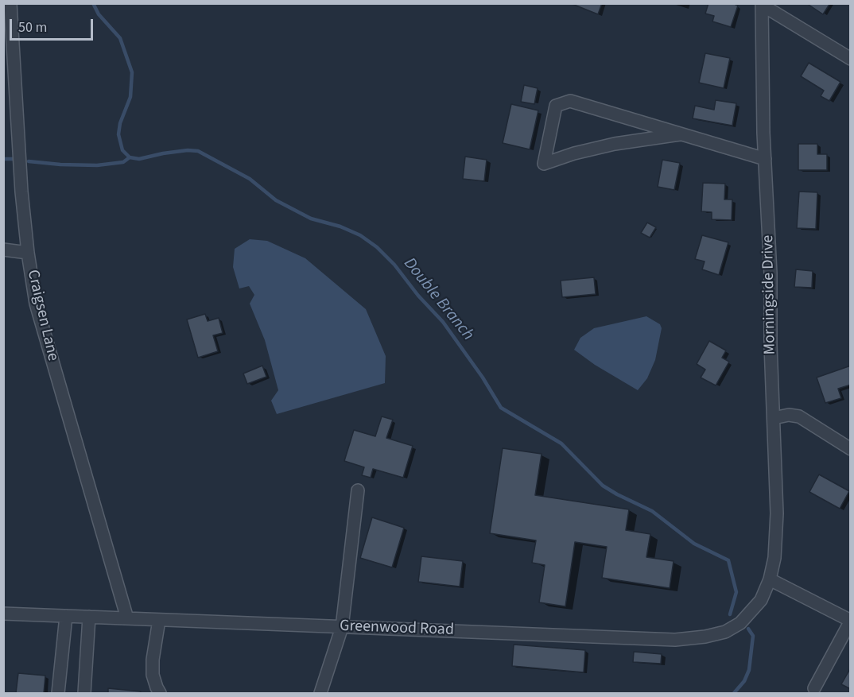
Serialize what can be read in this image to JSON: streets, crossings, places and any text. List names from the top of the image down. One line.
{"streets":{"street":["Morningside Drive","Craigsen Lane","Greenwood Road"]},"crossings":[["Morningside Drive","Greenwood Road"],["Craigsen Lane","Greenwood Road"]],"water":["Double Branch"],"scale_bar":"50 m"}
